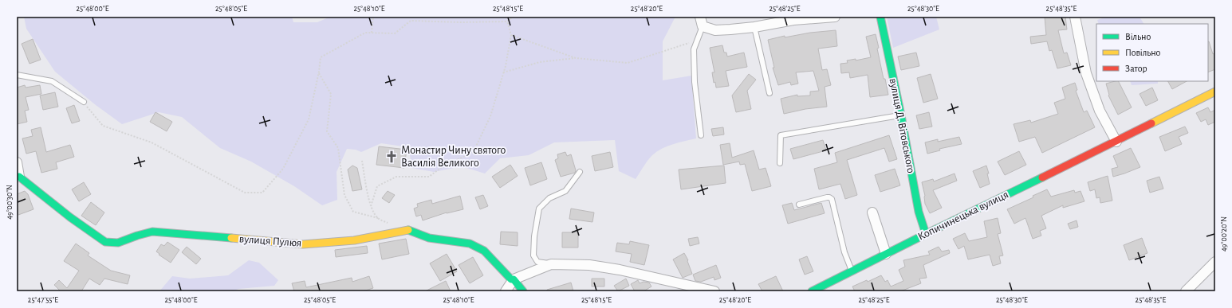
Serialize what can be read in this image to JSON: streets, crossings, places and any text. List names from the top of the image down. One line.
{"streets":{"street":["вулиця Д. Вітовського","Копичинецька вулиця","вулиця Пулюя"]},"crossings":[["вулиця Д. Вітовського","Копичинецька вулиця"]],"places":{"church":["Монастир Чину святого Василія Великого"]},"legend":["Вільно","Повільно","Затор"],"coordinates":["25°48'00\"E","25°48'05\"E","25°48'10\"E","25°48'15\"E","25°48'20\"E","25°48'25\"E","25°48'30\"E","25°48'35\"E","49°00'30\"N","49°00'20\"N","25°47'55\"E"]}
